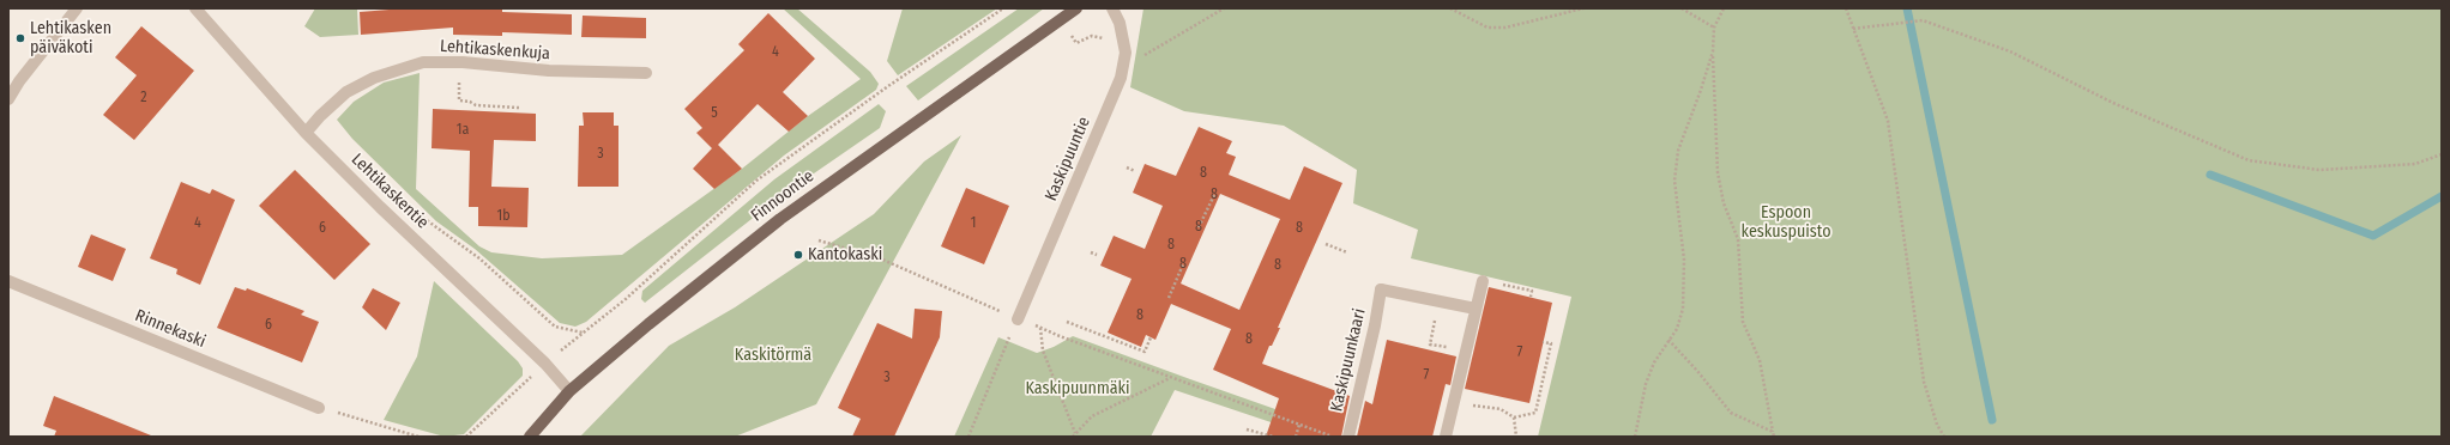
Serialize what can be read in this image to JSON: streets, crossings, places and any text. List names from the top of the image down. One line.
{"streets":{"main road":["Finnoontie"],"street":["Lehtikaskenkuja","Kaskipuuntie","Lehtikaskentie","Rinnekaski","Kaskipuunkaari"]},"crossings":[["Lehtikaskenkuja","Lehtikaskentie"],["Lehtikaskentie","Finnoontie"]],"parks":["Espoon keskuspuisto","Kaskitörmä","Kaskipuunmäki"],"places":["Lehtikasken päiväkoti","Kantokaski"],"house_numbers":["4","2","5","1a","3","8","8","1b","4","1","8","6","8","8","8","8","8","6","8","7","7","3"]}
